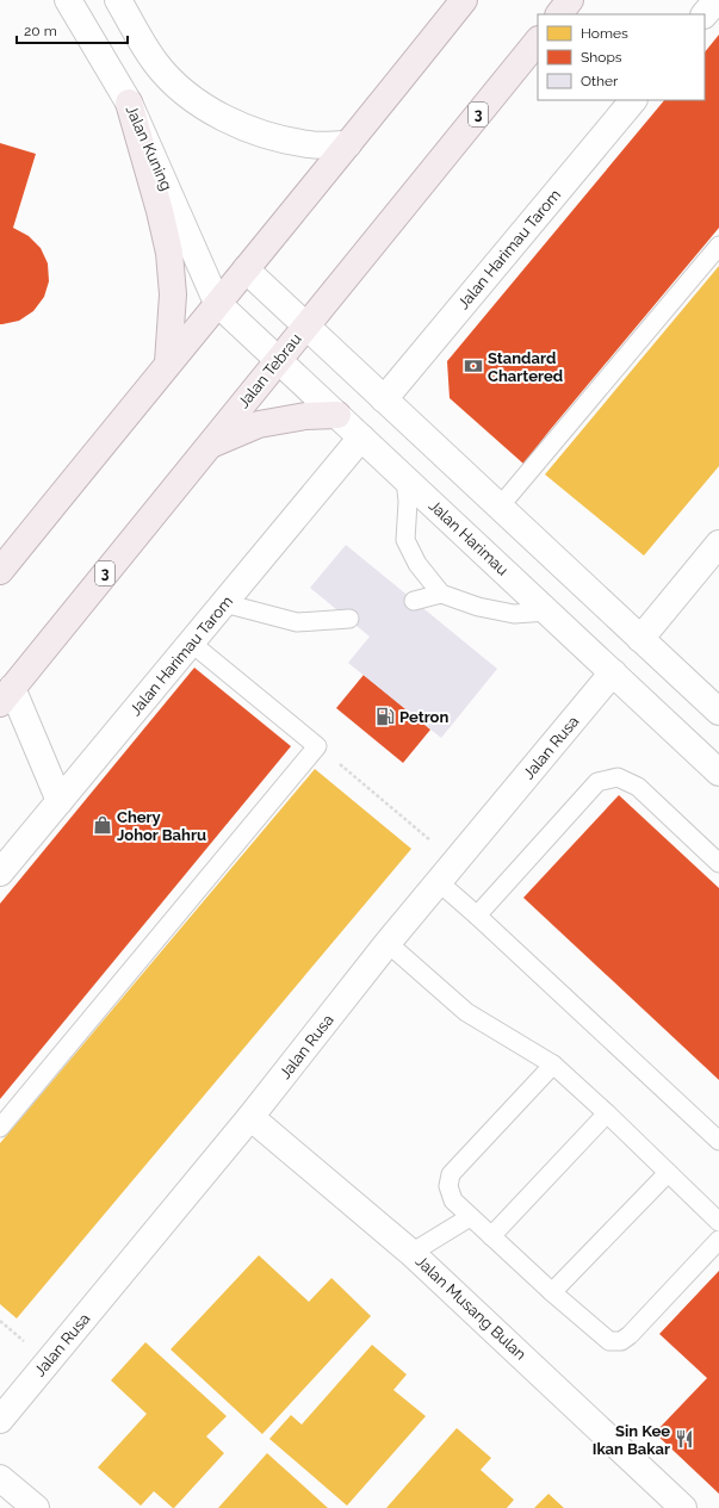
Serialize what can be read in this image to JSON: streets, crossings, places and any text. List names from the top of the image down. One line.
{"streets":{"highway":["3","Jalan Tebrau"],"street":["Jalan Kuning","Jalan Harimau Tarom","Jalan Harimau","Jalan Rusa","Jalan Musang Bulan"]},"crossings":[["Jalan Kuning","Jalan Harimau"],["Jalan Harimau Tarom","Jalan Harimau"],["Jalan Tebrau","Jalan Harimau"],["Jalan Harimau","Jalan Rusa"],["Jalan Rusa","Jalan Musang Bulan"]],"places":{"bank":["Standard Chartered"],"fuel station":["Petron"],"shop":["Chery Johor Bahru"],"restaurant":["Sin Kee Ikan Bakar"]},"legend":["Homes","Shops","Other"],"scale_bar":"20 m"}
